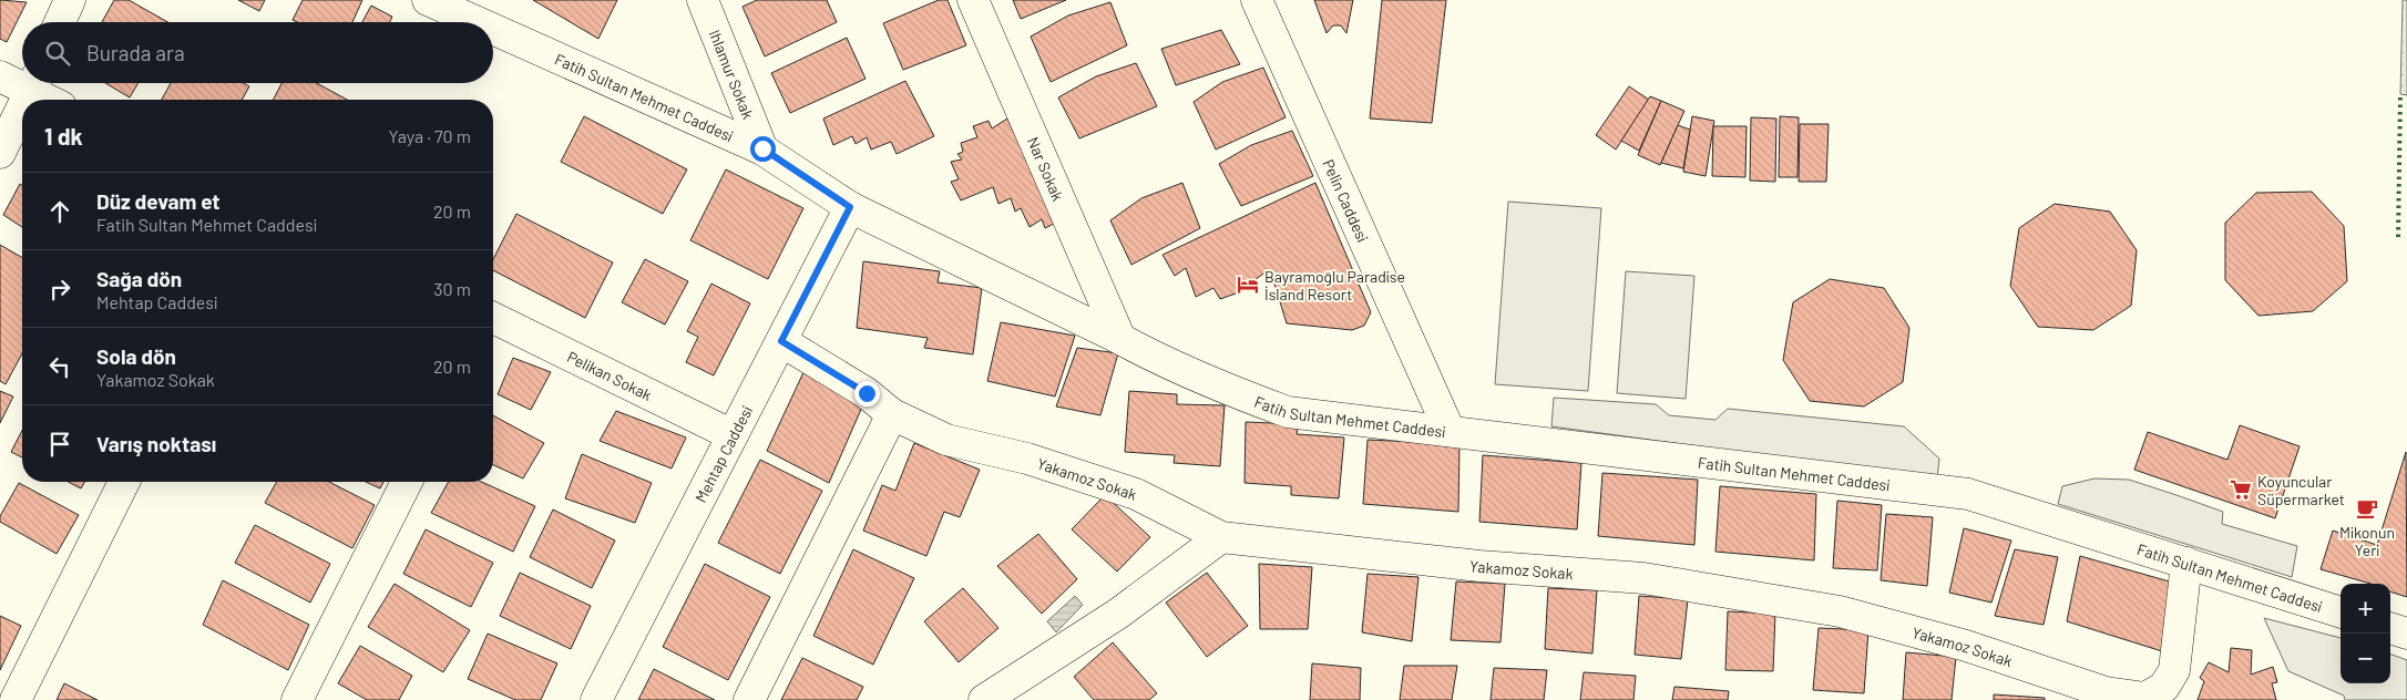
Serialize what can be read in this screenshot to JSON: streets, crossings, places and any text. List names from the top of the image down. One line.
{"streets":{"street":["Ihlamur Sokak","Fatih Sultan Mehmet Caddesi","Nar Sokak","Pelin Caddesi","Pelikan Sokak","Mehtap Caddesi","Yakamoz Sokak"]},"crossings":[["Ihlamur Sokak","Fatih Sultan Mehmet Caddesi"],["Fatih Sultan Mehmet Caddesi","Nar Sokak"],["Fatih Sultan Mehmet Caddesi","Pelin Caddesi"],["Fatih Sultan Mehmet Caddesi","Mehtap Caddesi"],["Fatih Sultan Mehmet Caddesi","Yakamoz Sokak"],["Pelikan Sokak","Mehtap Caddesi"],["Mehtap Caddesi","Yakamoz Sokak"]],"places":{"hotel":["Bayramoğlu Paradise İsland Resort"],"supermarket":["Koyuncular Süpermarket"],"cafe":["Mikonun Yeri"]},"page":{"search":"Burada ara","heading":["1 dk","Yaya · 70 m"],"list":[["Düz devam et","Fatih Sultan Mehmet Caddesi","20 m"],["Sağa dön","Mehtap Caddesi","30 m"],["Sola dön","Yakamoz Sokak","20 m"],"Varış noktası"],"map_buttons":["+","−"]}}
